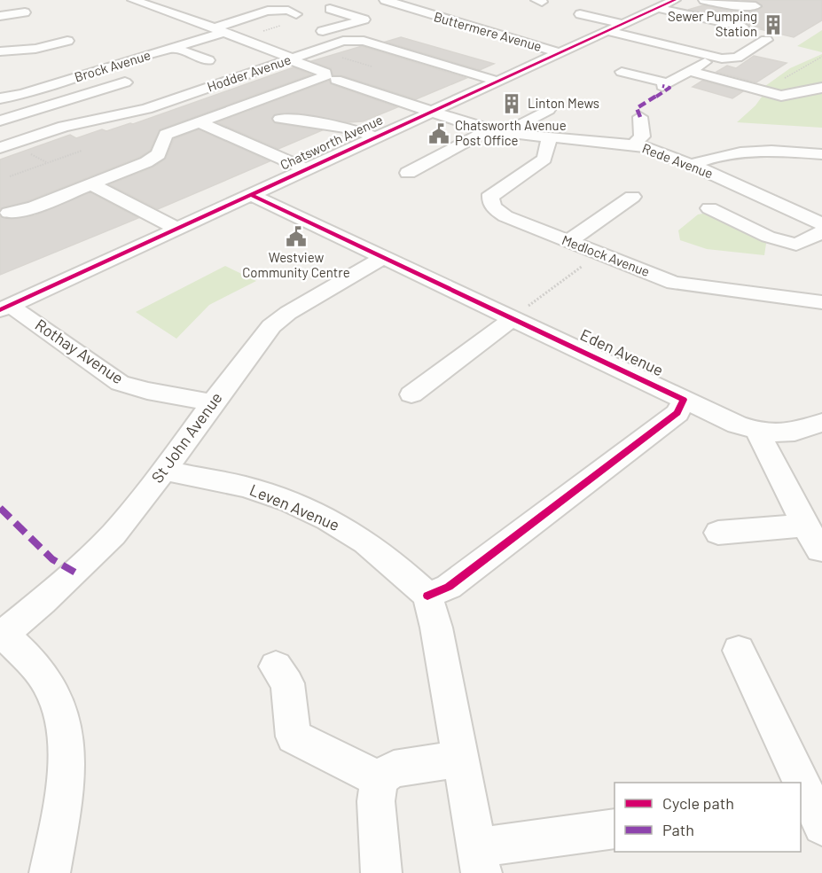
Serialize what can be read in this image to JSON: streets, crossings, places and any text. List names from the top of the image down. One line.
{"streets":{"street":["Buttermere Avenue","Brock Avenue","Hodder Avenue","Chatsworth Avenue","Rede Avenue","Medlock Avenue","Rothay Avenue","Eden Avenue","St John Avenue","Leven Avenue"]},"crossings":[["Buttermere Avenue","Chatsworth Avenue"],["Chatsworth Avenue","Rede Avenue"],["Chatsworth Avenue","Rothay Avenue"],["Chatsworth Avenue","Eden Avenue"],["Rede Avenue","Medlock Avenue"],["Rothay Avenue","St John Avenue"],["Eden Avenue","St John Avenue"],["St John Avenue","Leven Avenue"]],"places":{"building":["Sewer Pumping Station","Linton Mews"],"public building":["Chatsworth Avenue Post Office","Westview Community Centre"]},"legend":["Cycle path","Path"]}
